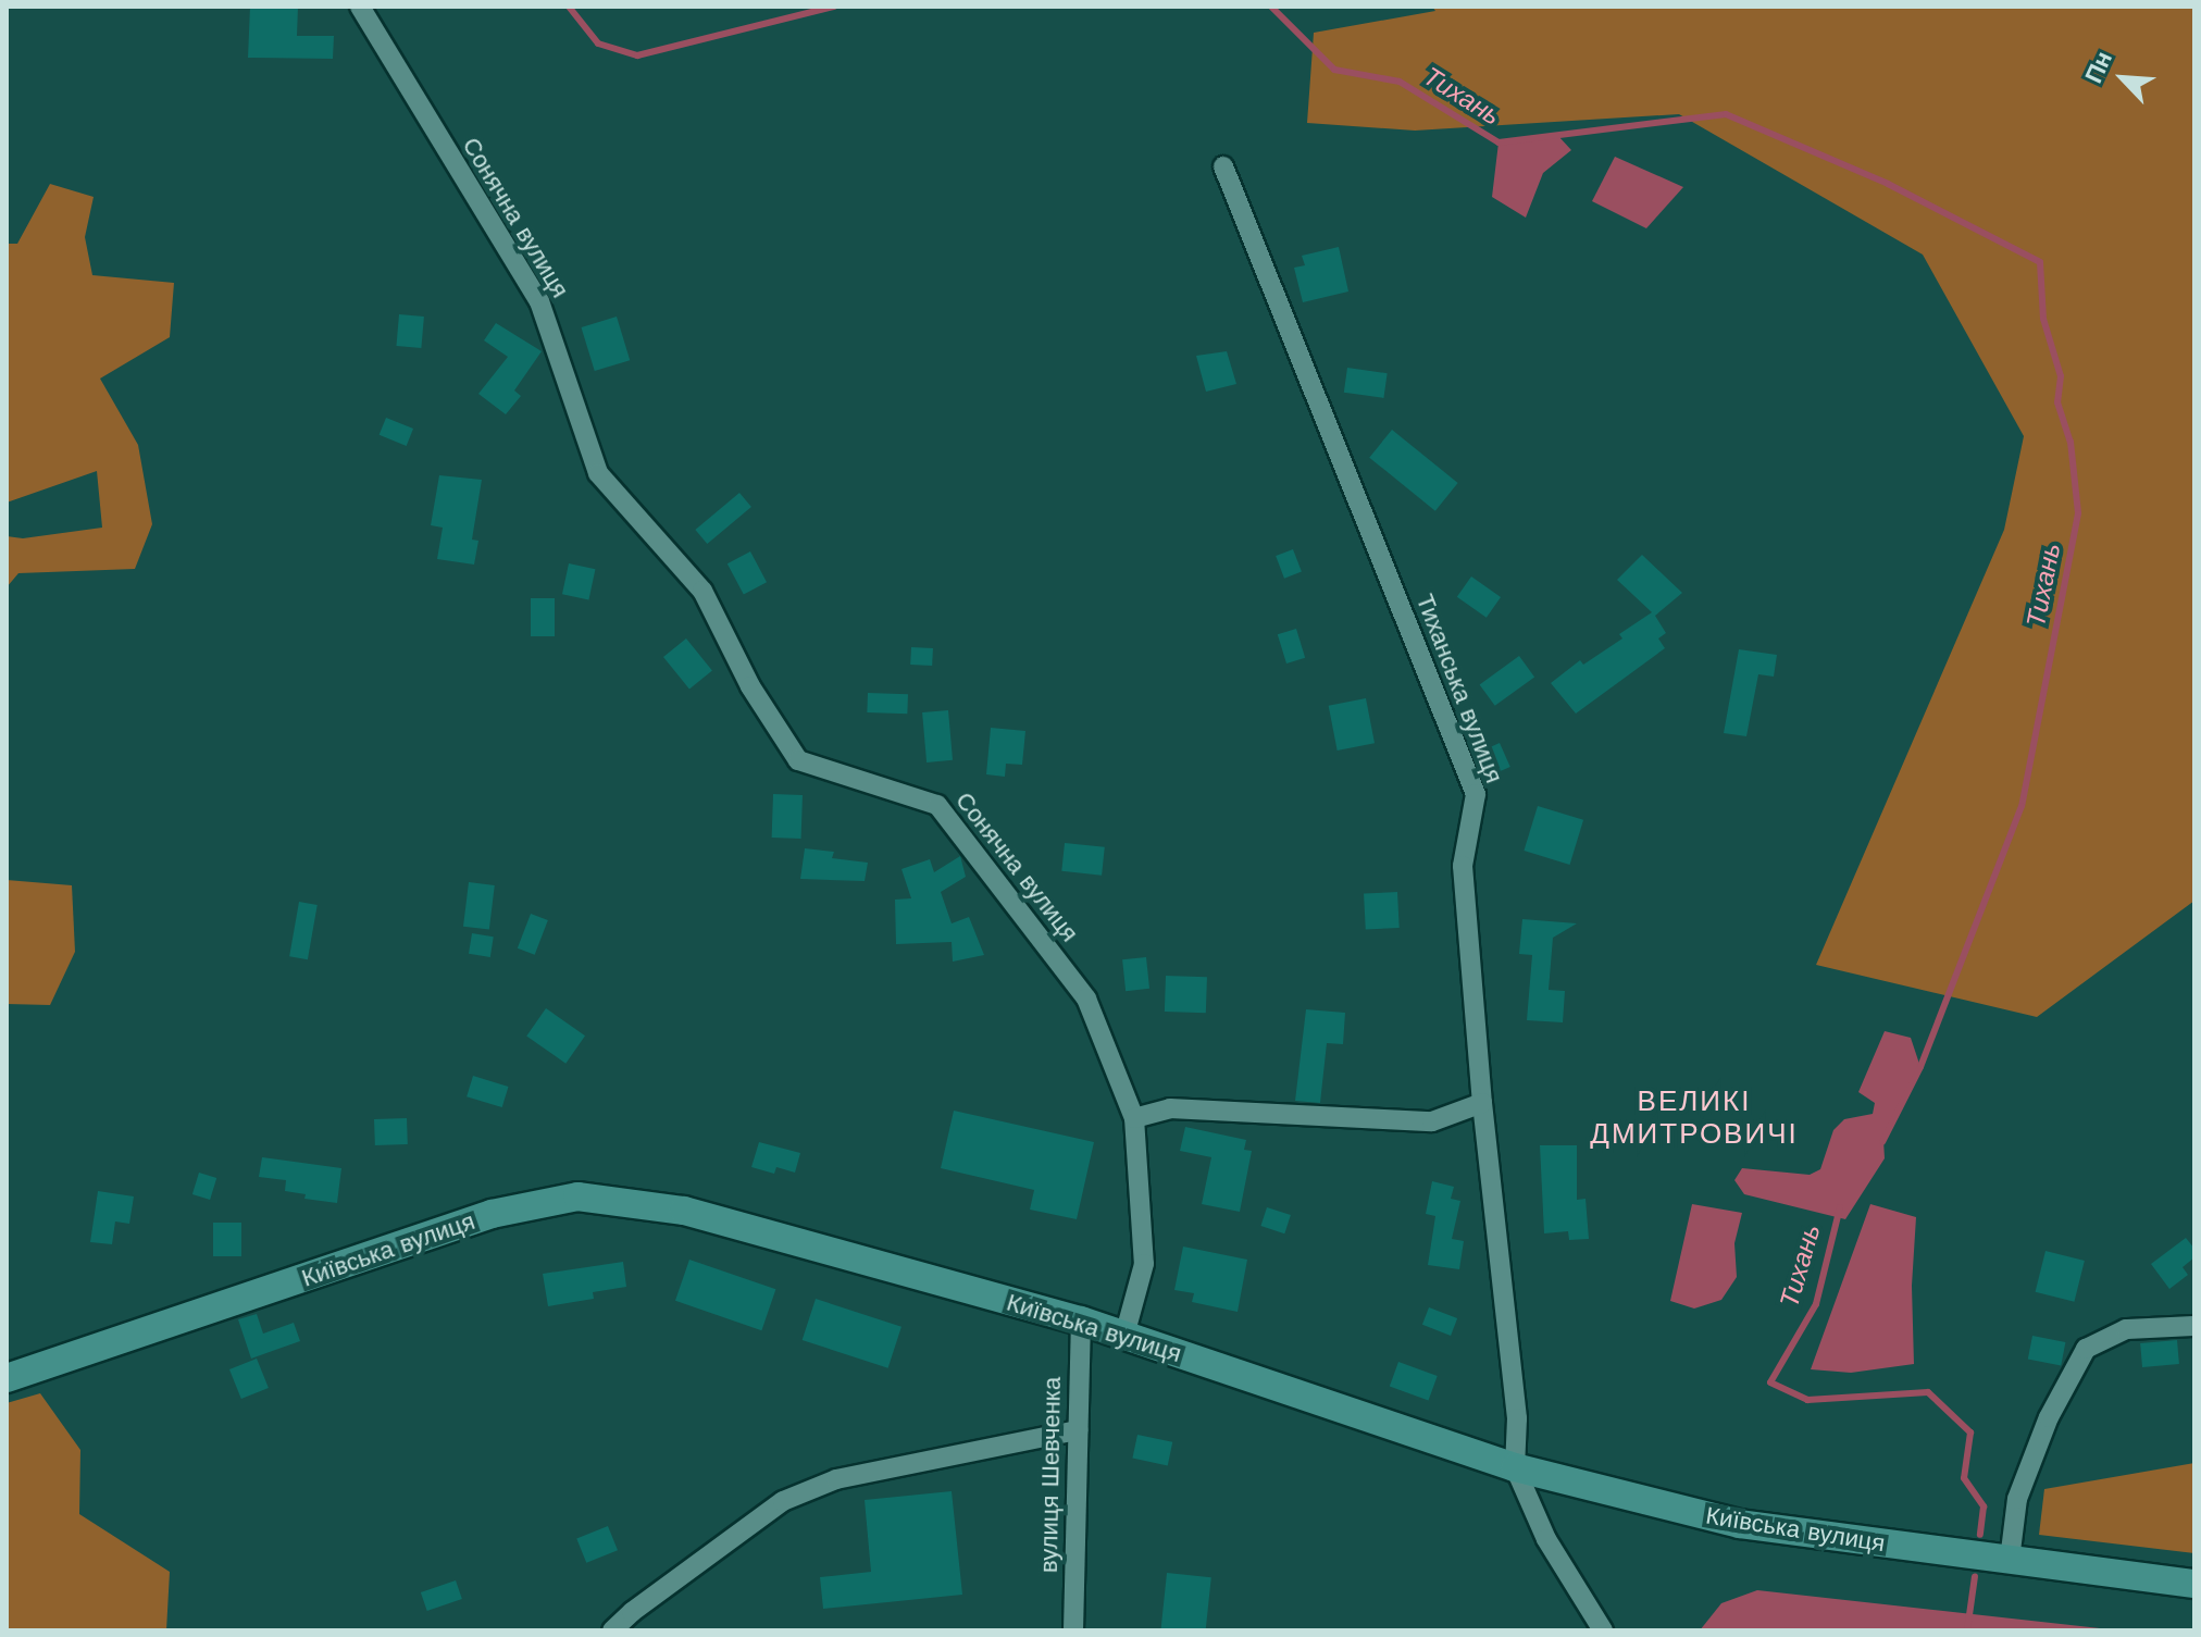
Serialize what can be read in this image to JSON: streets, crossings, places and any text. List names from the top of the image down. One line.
{"streets":{"main road":["Київська вулиця"],"street":["Сонячна вулиця","Тиханська вулиця","вулиця Шевченка"]},"crossings":[["Сонячна вулиця","Київська вулиця"],["Тиханська вулиця","Київська вулиця"],["Київська вулиця","вулиця Шевченка"]],"districts":["ВЕЛИКІ ДМИТРОВИЧІ"],"water":["Тихань"],"north":"top left"}
